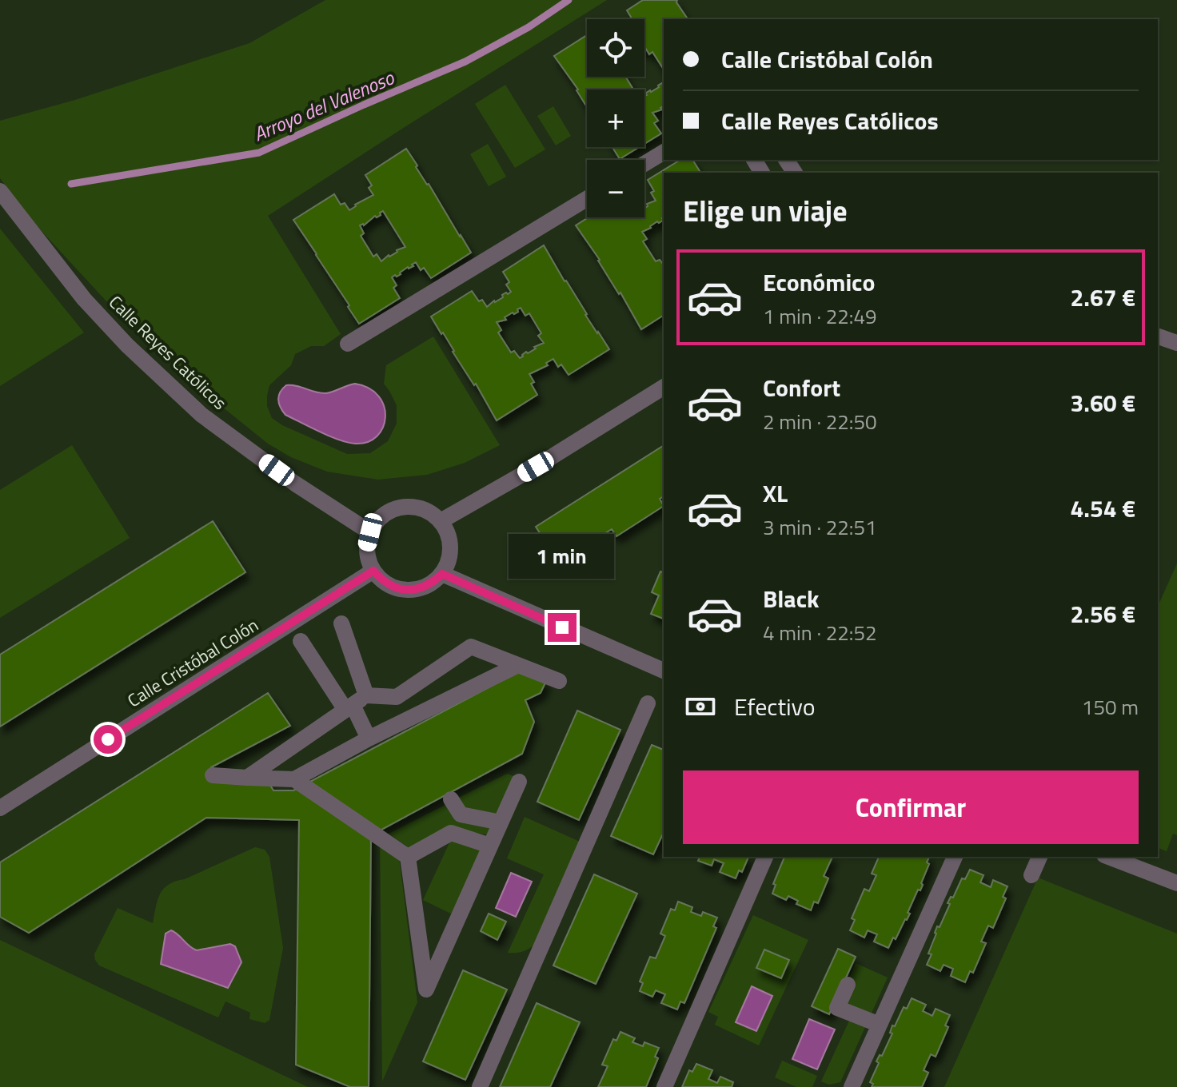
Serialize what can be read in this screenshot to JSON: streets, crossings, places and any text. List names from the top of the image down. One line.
{"streets":{"street":["Calle Reyes Católicos","Calle Cristóbal Colón"]},"crossings":[["Calle Reyes Católicos","Calle Cristóbal Colón"]],"water":["Arroyo del Valenoso"],"page":{"map_buttons":["+","−"],"banner":["Calle Cristóbal Colón","Calle Reyes Católicos"],"heading":"Elige un viaje","list":[{"name":"Económico","note":"1 min · 22:49","value":"2.67 €"},{"name":"Confort","note":"2 min · 22:50","value":"3.60 €"},{"name":"XL","note":"3 min · 22:51","value":"4.54 €"},{"name":"Black","note":"4 min · 22:52","value":"2.56 €"}],"bubble":"1 min","pay":["Efectivo","150 m"],"buttons":"Confirmar"}}
